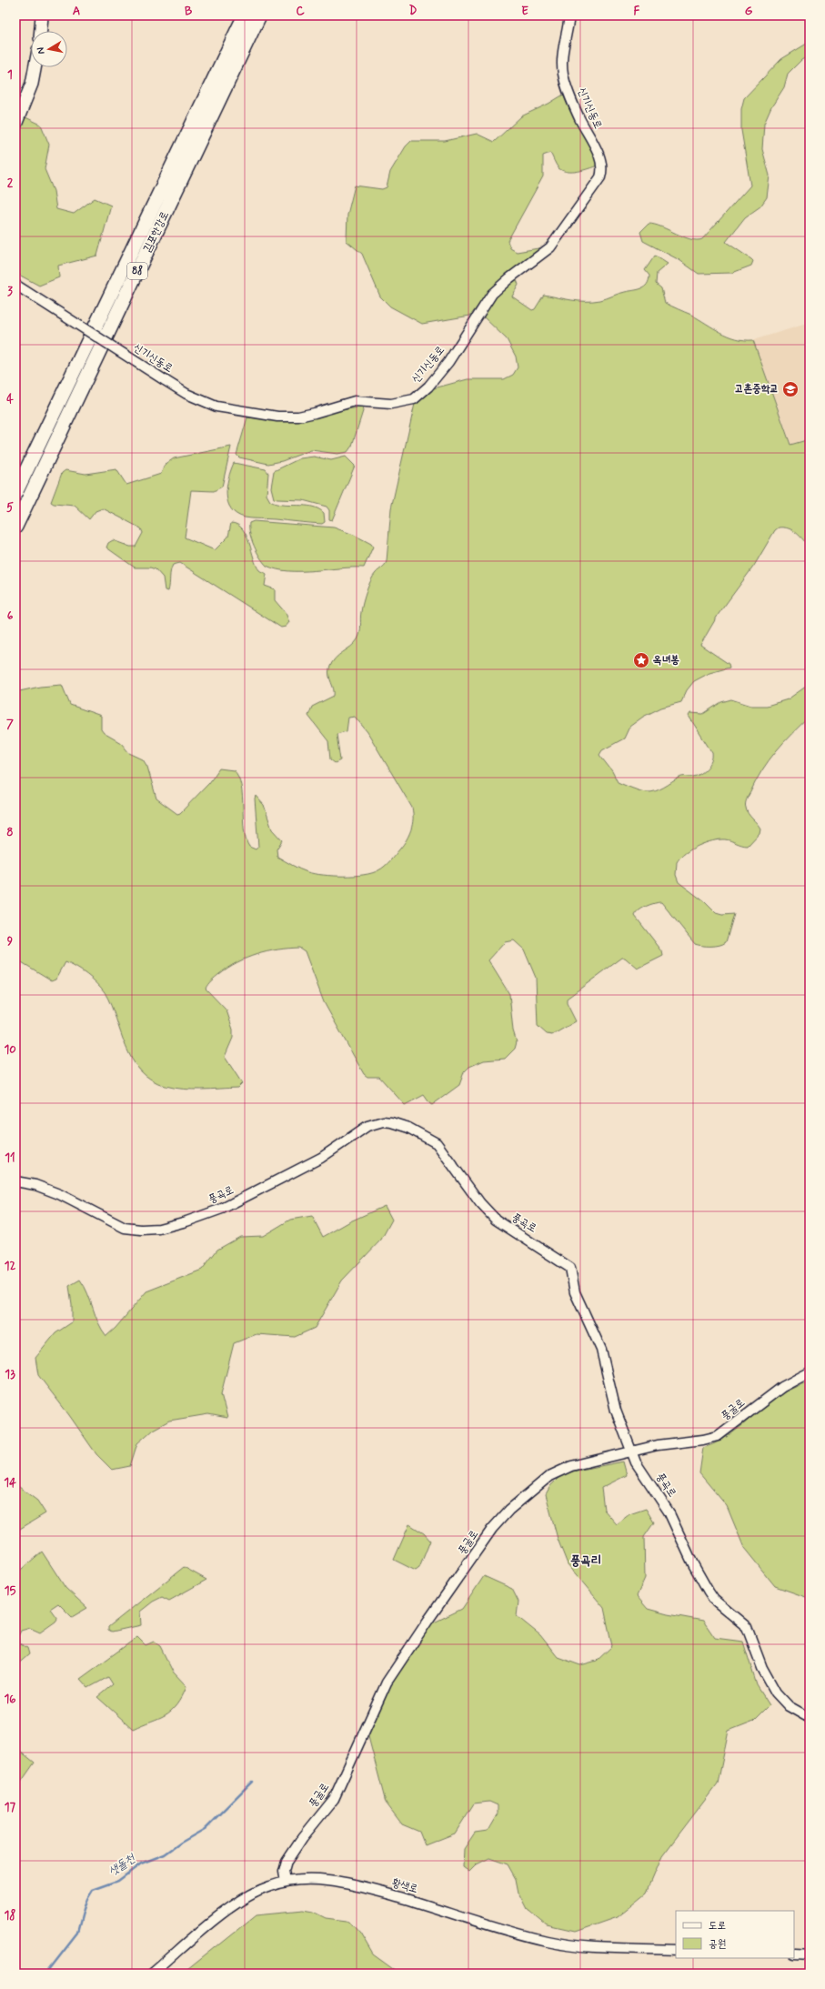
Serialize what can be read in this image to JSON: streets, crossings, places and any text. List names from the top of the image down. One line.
{"streets":{"highway":["김포한강로","88"],"street":["신기신동로","풍곡로","풍굴로","황색로"]},"crossings":[["풍곡로","풍굴로"],["풍굴로","황색로"]],"districts":["풍곡리"],"water":["샛돌천"],"places":{"school or university":["고촌중학교"],"place":["옥녀봉"]},"legend":["도로","공원"],"north":"left","grid":{"columns":["A","B","C","D","E","F","G"],"rows":["1","2","3","4","5","6","7","8","9","10","11","12","13","14","15","16","17","18"]}}
